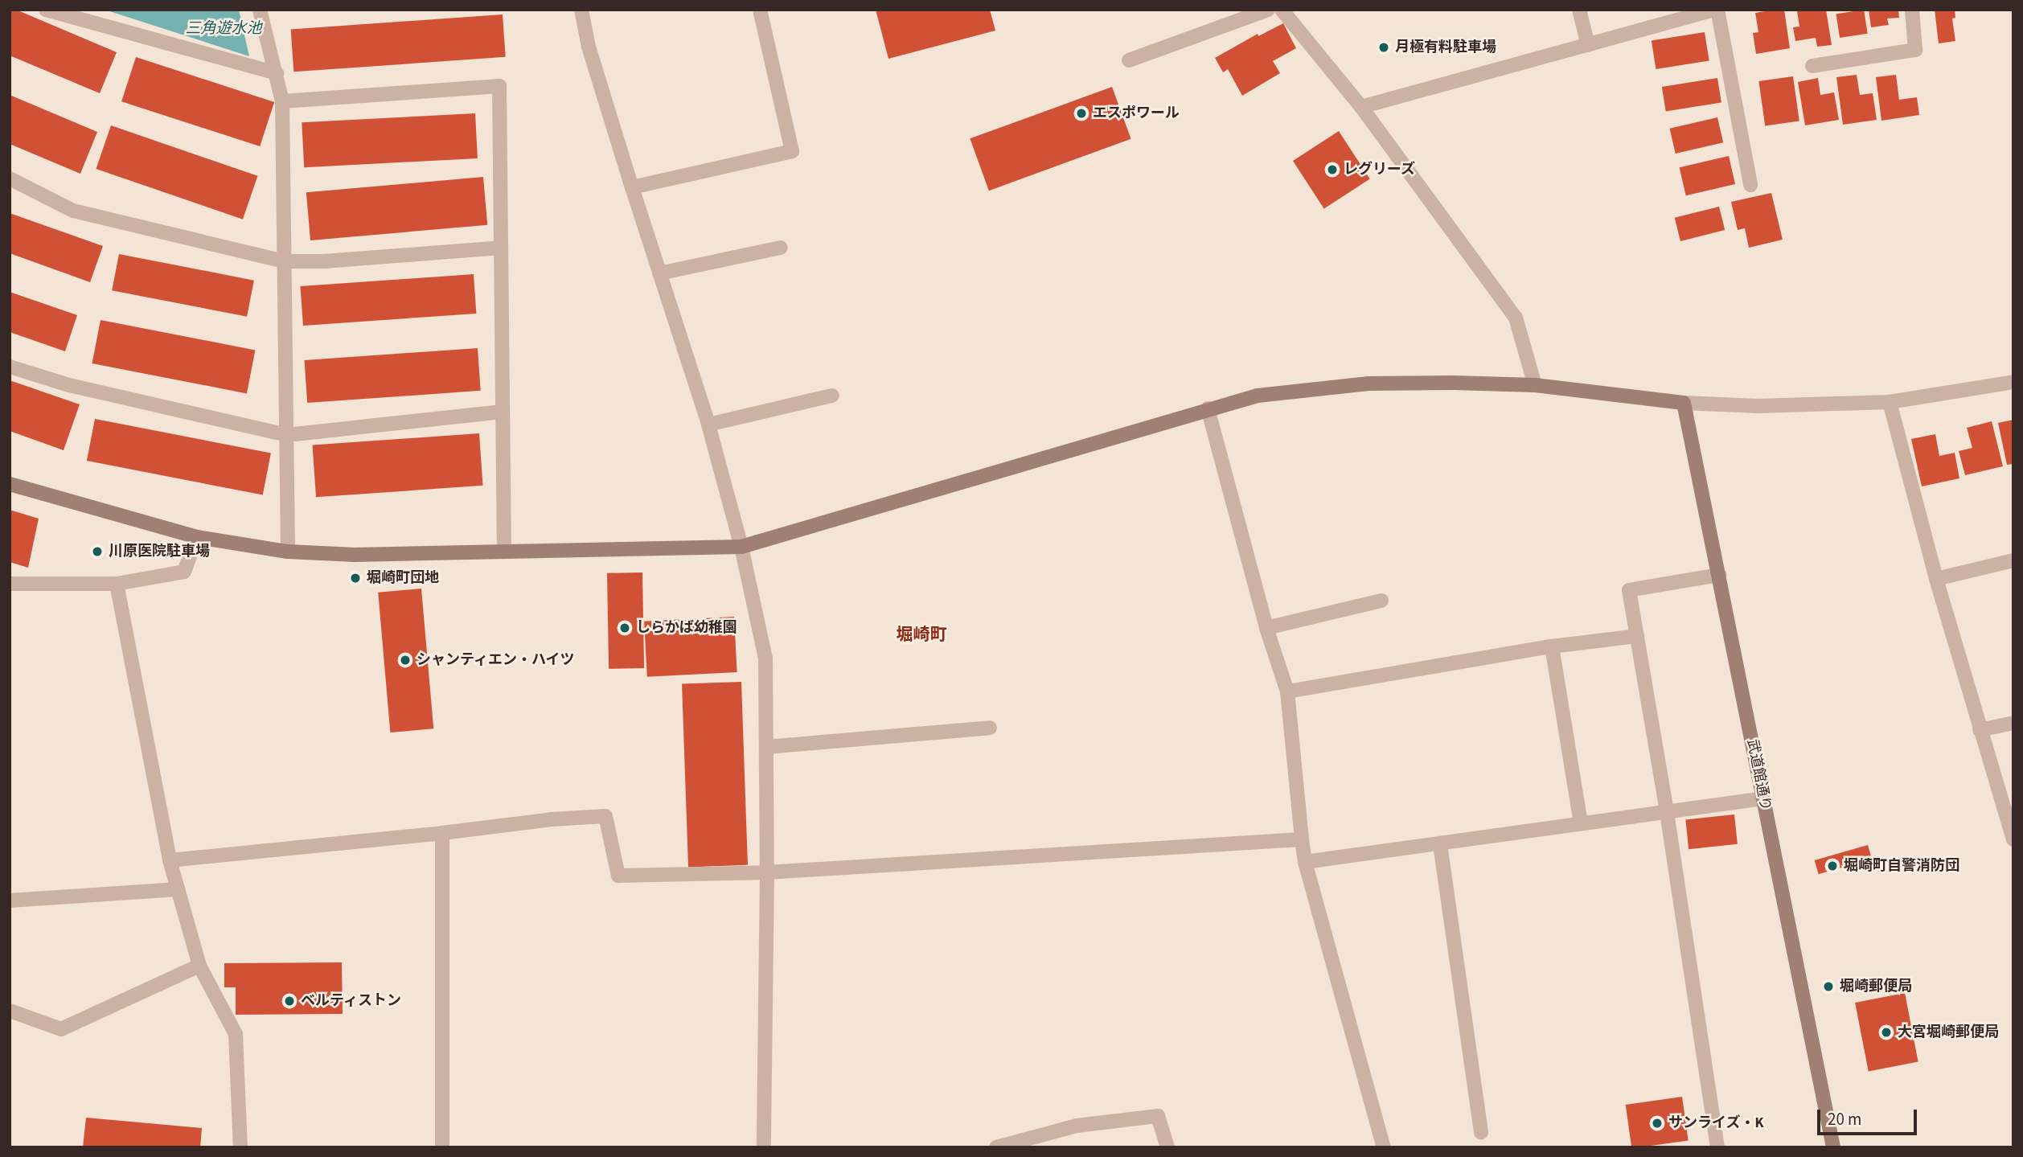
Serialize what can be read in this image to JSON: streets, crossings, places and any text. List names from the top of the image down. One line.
{"streets":{"street":["武道館通り"]},"districts":["堀崎町"],"water":["三角遊水池"],"places":["月極有料駐車場","エスポワール","レグリーズ","川原医院駐車場","堀崎町団地","しらかば幼稚園","シャンティエン・ハイツ","堀崎町自警消防団","堀崎郵便局","ベルティストン","大宮堀崎郵便局","サンライズ・K"],"scale_bar":"20 m"}
